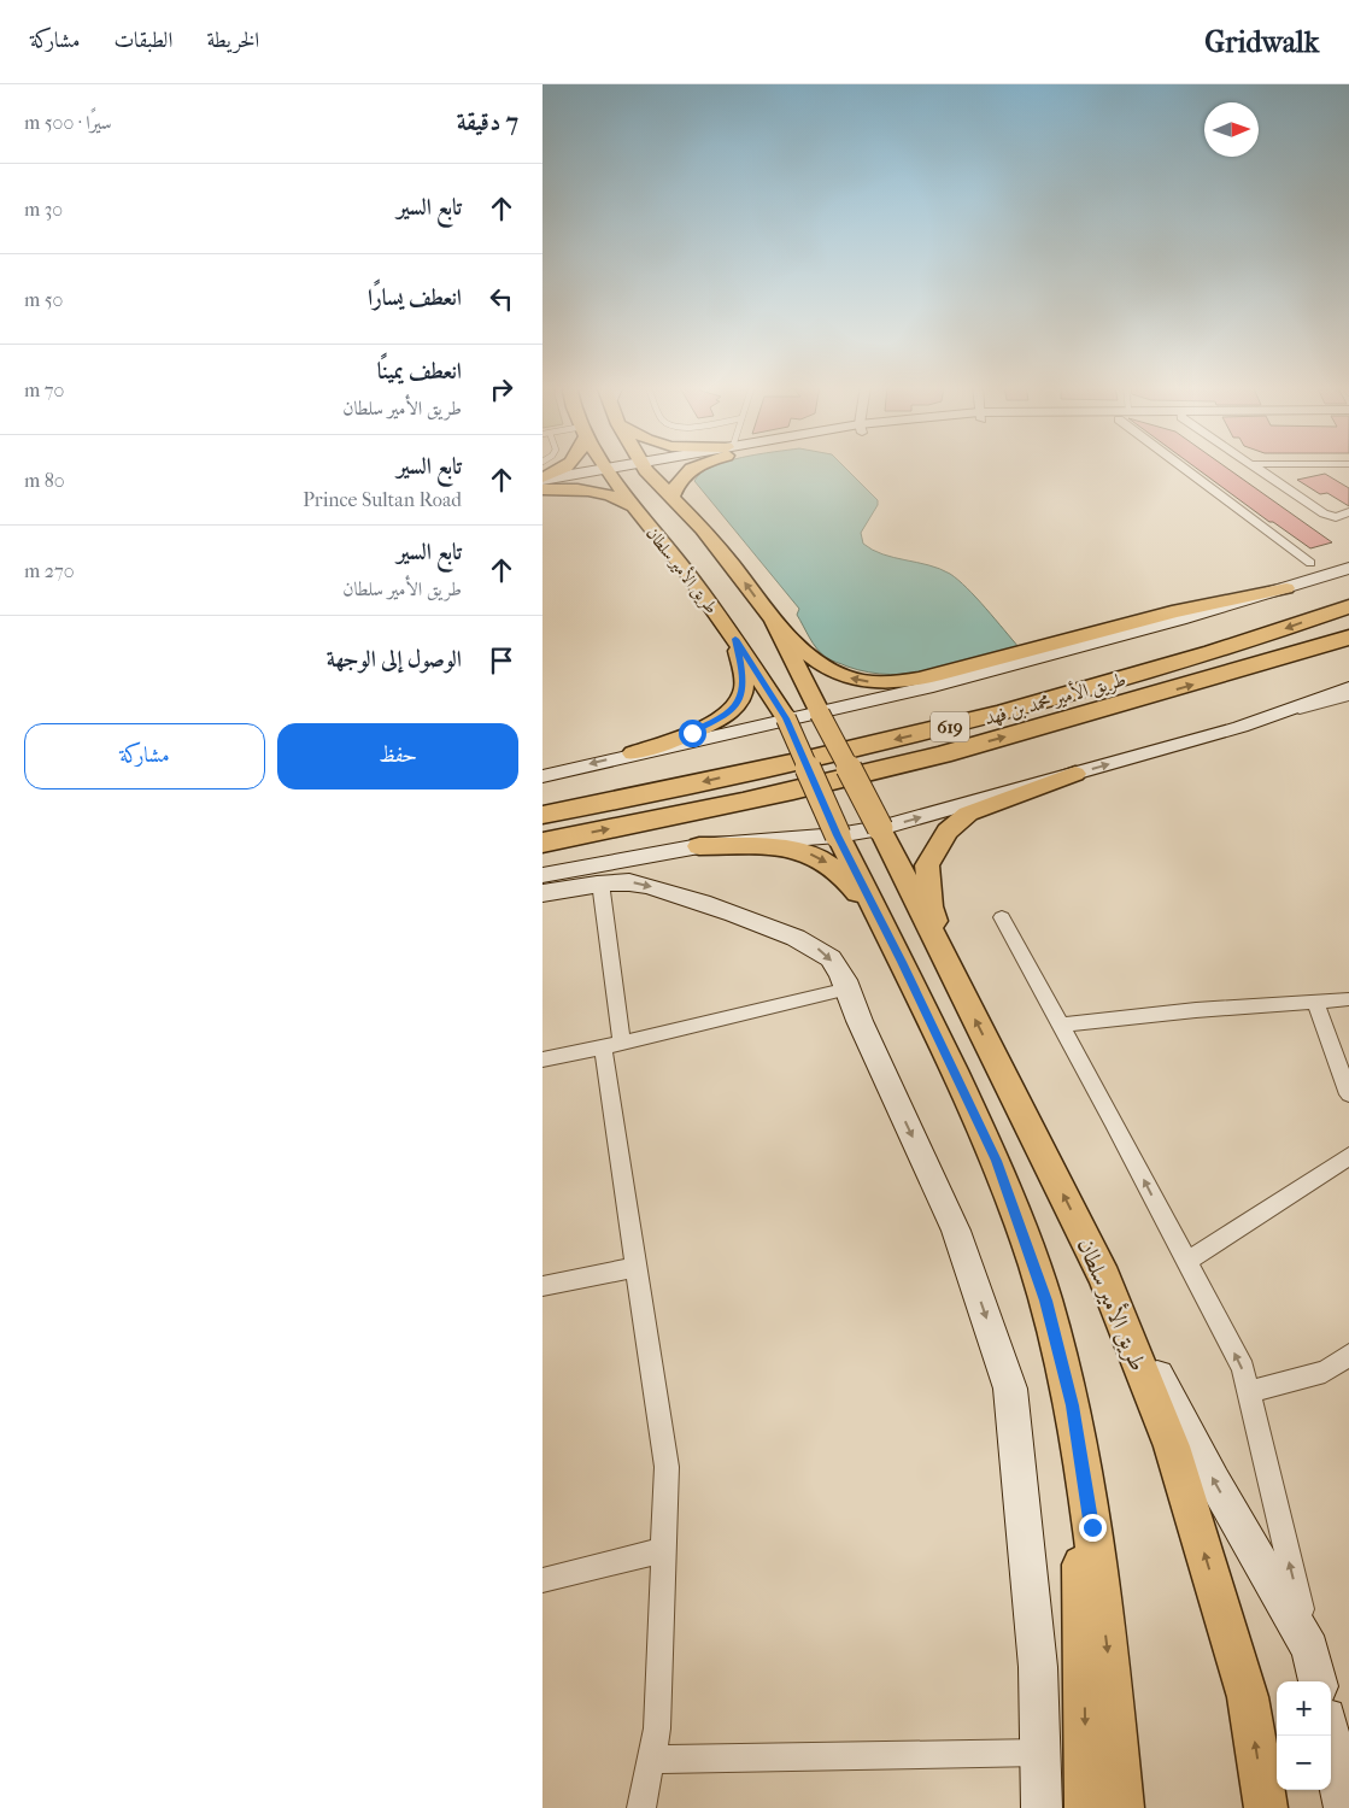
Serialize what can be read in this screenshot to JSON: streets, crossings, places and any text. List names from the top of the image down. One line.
{"streets":{"highway":["طريق الأمير محمد بن فهد","619"],"main road":["طريق الأمير سلطان"]},"north":"right","page":{"header":"Gridwalk","nav":["الخريطة","الطبقات","مشاركة"],"heading":["7 دقيقة","سيرًا · 500 m"],"list":[["تابع السير","30 m"],["انعطف يسارًا","50 m"],["انعطف يمينًا","طريق الأمير سلطان","70 m"],["تابع السير","Prince Sultan Road","80 m"],["تابع السير","طريق الأمير سلطان","270 m"],"الوصول إلى الوجهة"],"buttons":["حفظ","مشاركة"],"map_buttons":["+","−"]}}
